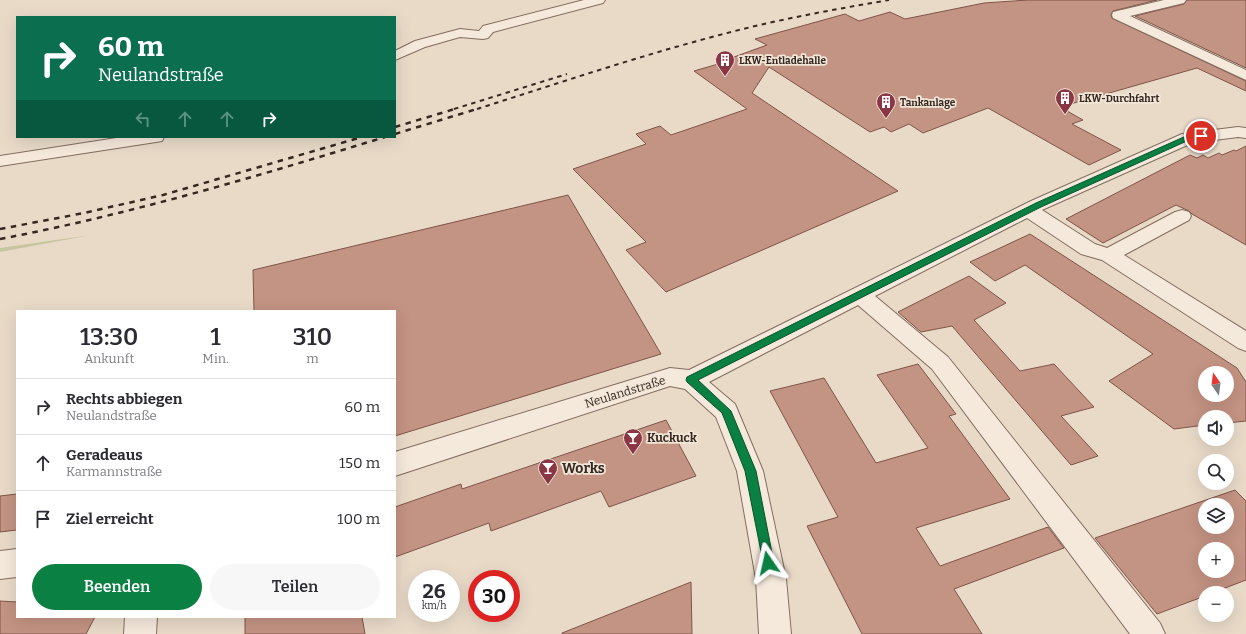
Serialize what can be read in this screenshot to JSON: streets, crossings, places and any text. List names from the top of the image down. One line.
{"streets":{"street":["Neulandstraße"]},"places":{"building":["LKW-Entladehalle","LKW-Durchfahrt","Tankanlage"],"bar":["Kuckuck","Works"]},"north":"top","page":{"turn":["60 m","Neulandstraße"],"eta":["13:30","Ankunft","1","Min.","310","m"],"map_buttons":["+","−"],"list":[{"name":"Rechts abbiegen","note":"Neulandstraße","value":"60 m"},{"name":"Geradeaus","note":"Karmannstraße","value":"150 m"},{"name":"Ziel erreicht","value":"100 m"}],"buttons":["Beenden","Teilen"],"speed":"26 km/h","limit":"30"}}
